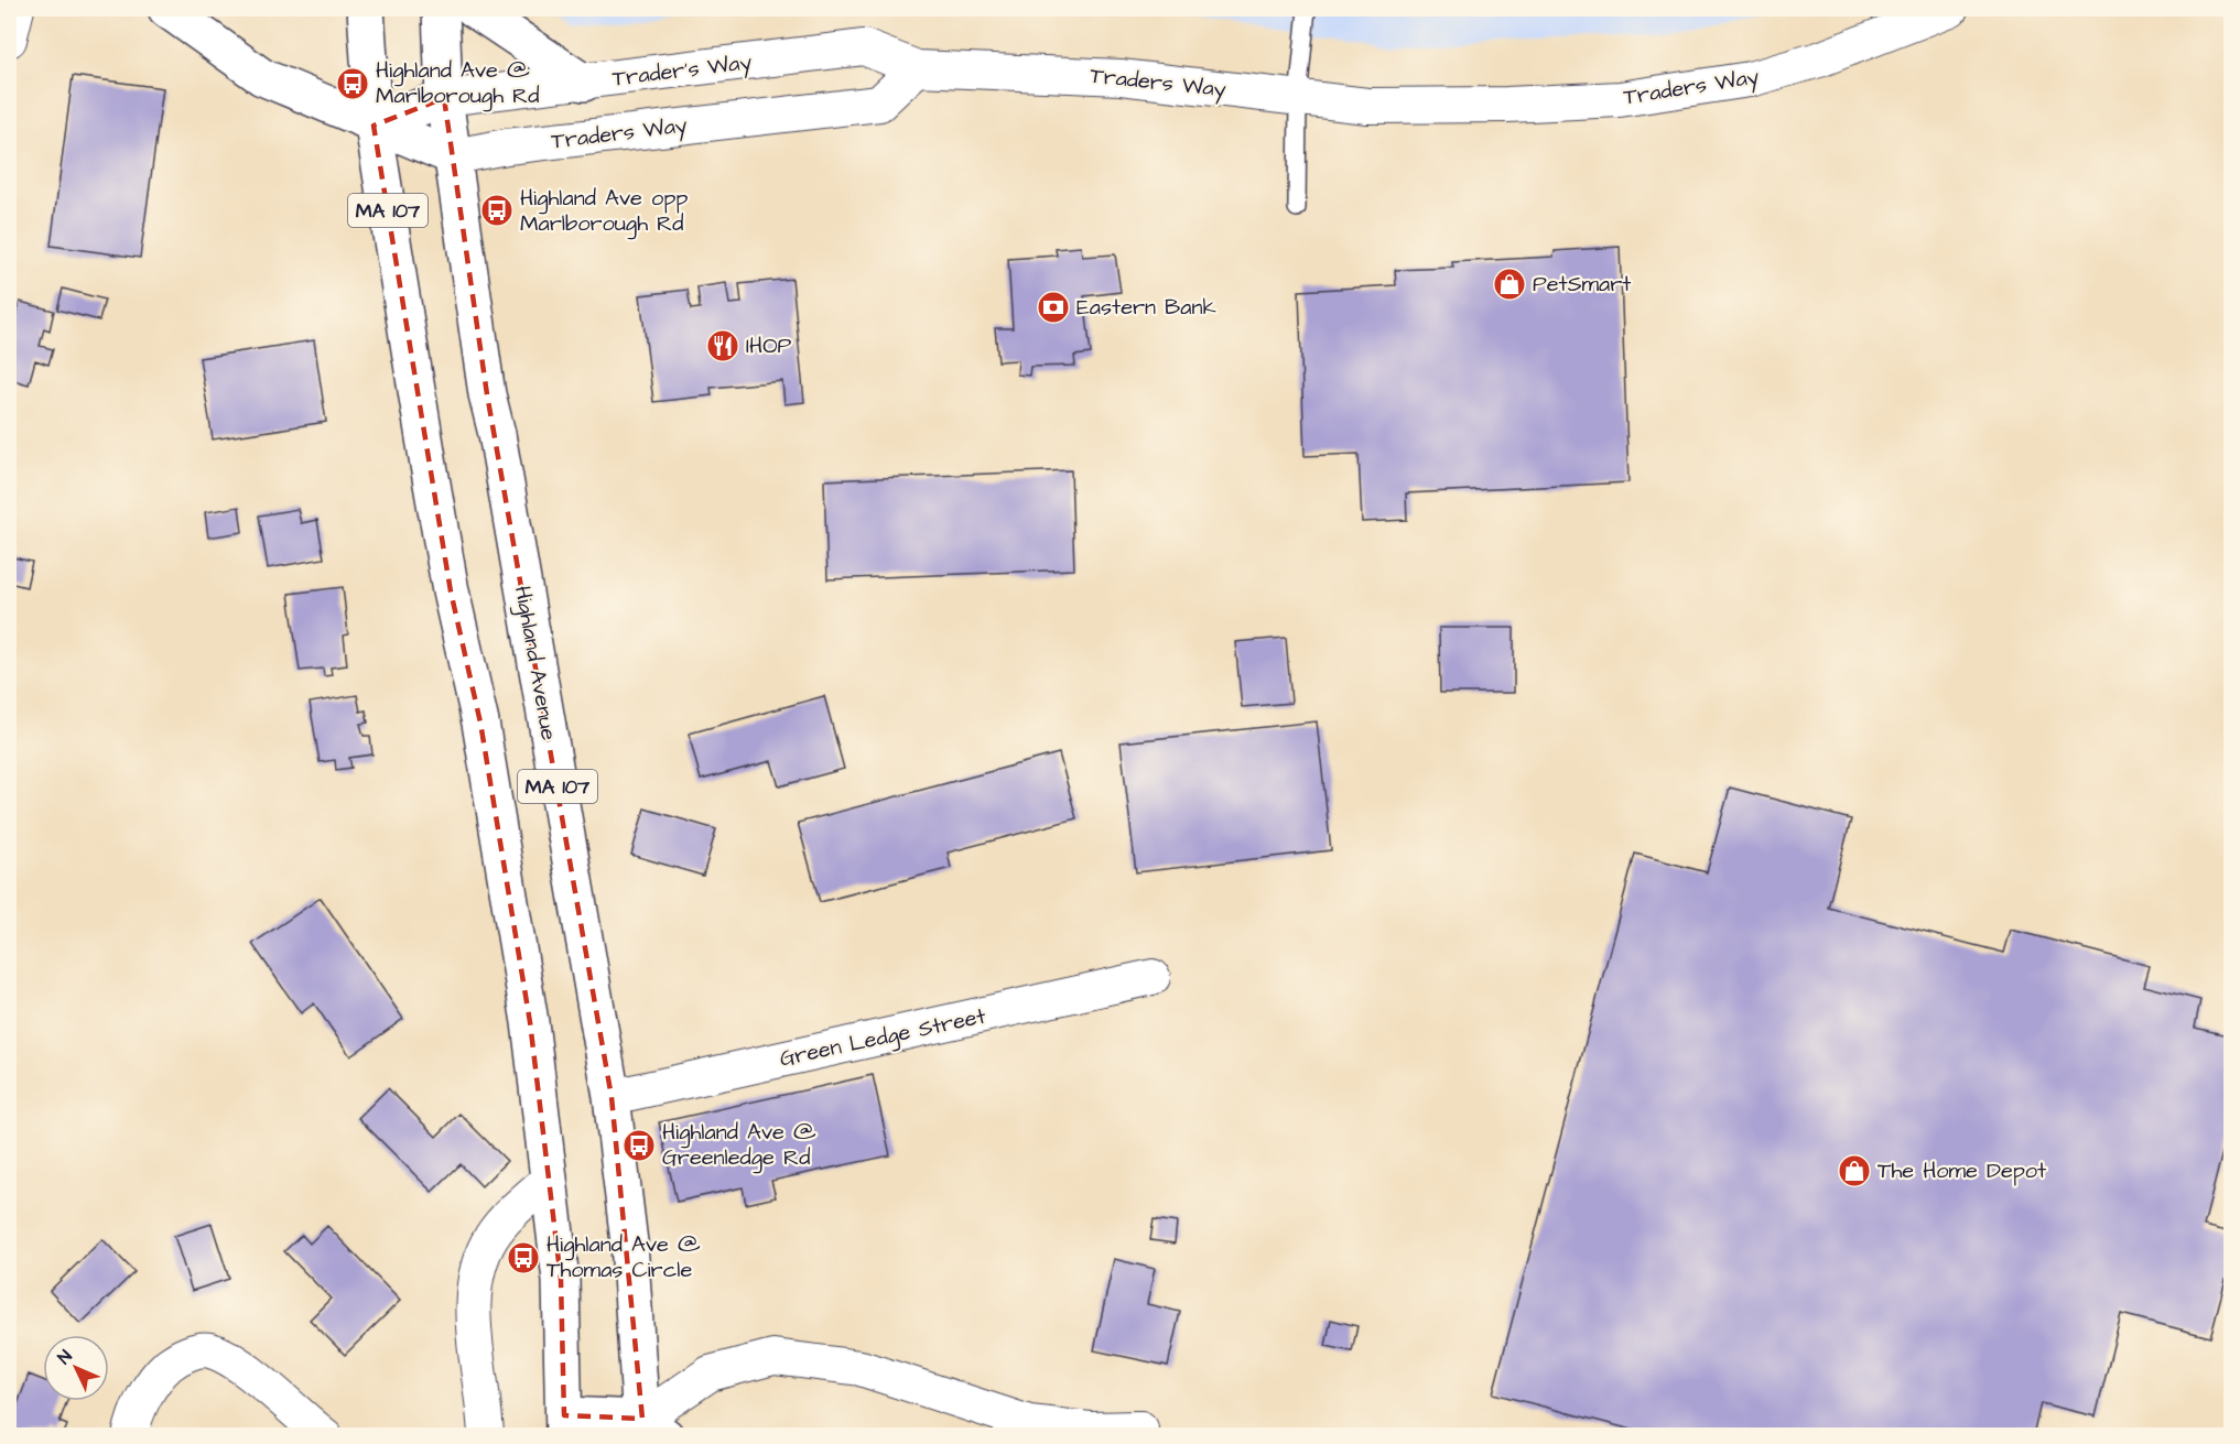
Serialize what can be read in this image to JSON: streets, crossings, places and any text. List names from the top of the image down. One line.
{"streets":{"main road":["MA 107","Highland Avenue"],"street":["Trader's Way","Traders Way","Green Ledge Street"]},"crossings":[["Trader's Way","Traders Way"],["Trader's Way","Highland Avenue"],["Traders Way","Highland Avenue"],["Highland Avenue","Green Ledge Street"]],"places":{"bus stop":["Highland Ave @ Marlborough Rd","Highland Ave opp Marlborough Rd","Highland Ave @ Greenledge Rd","Highland Ave @ Thomas Circle"],"shop":["PetSmart","The Home Depot"],"bank":["Eastern Bank"],"restaurant":["IHOP"]},"north":"top left"}
